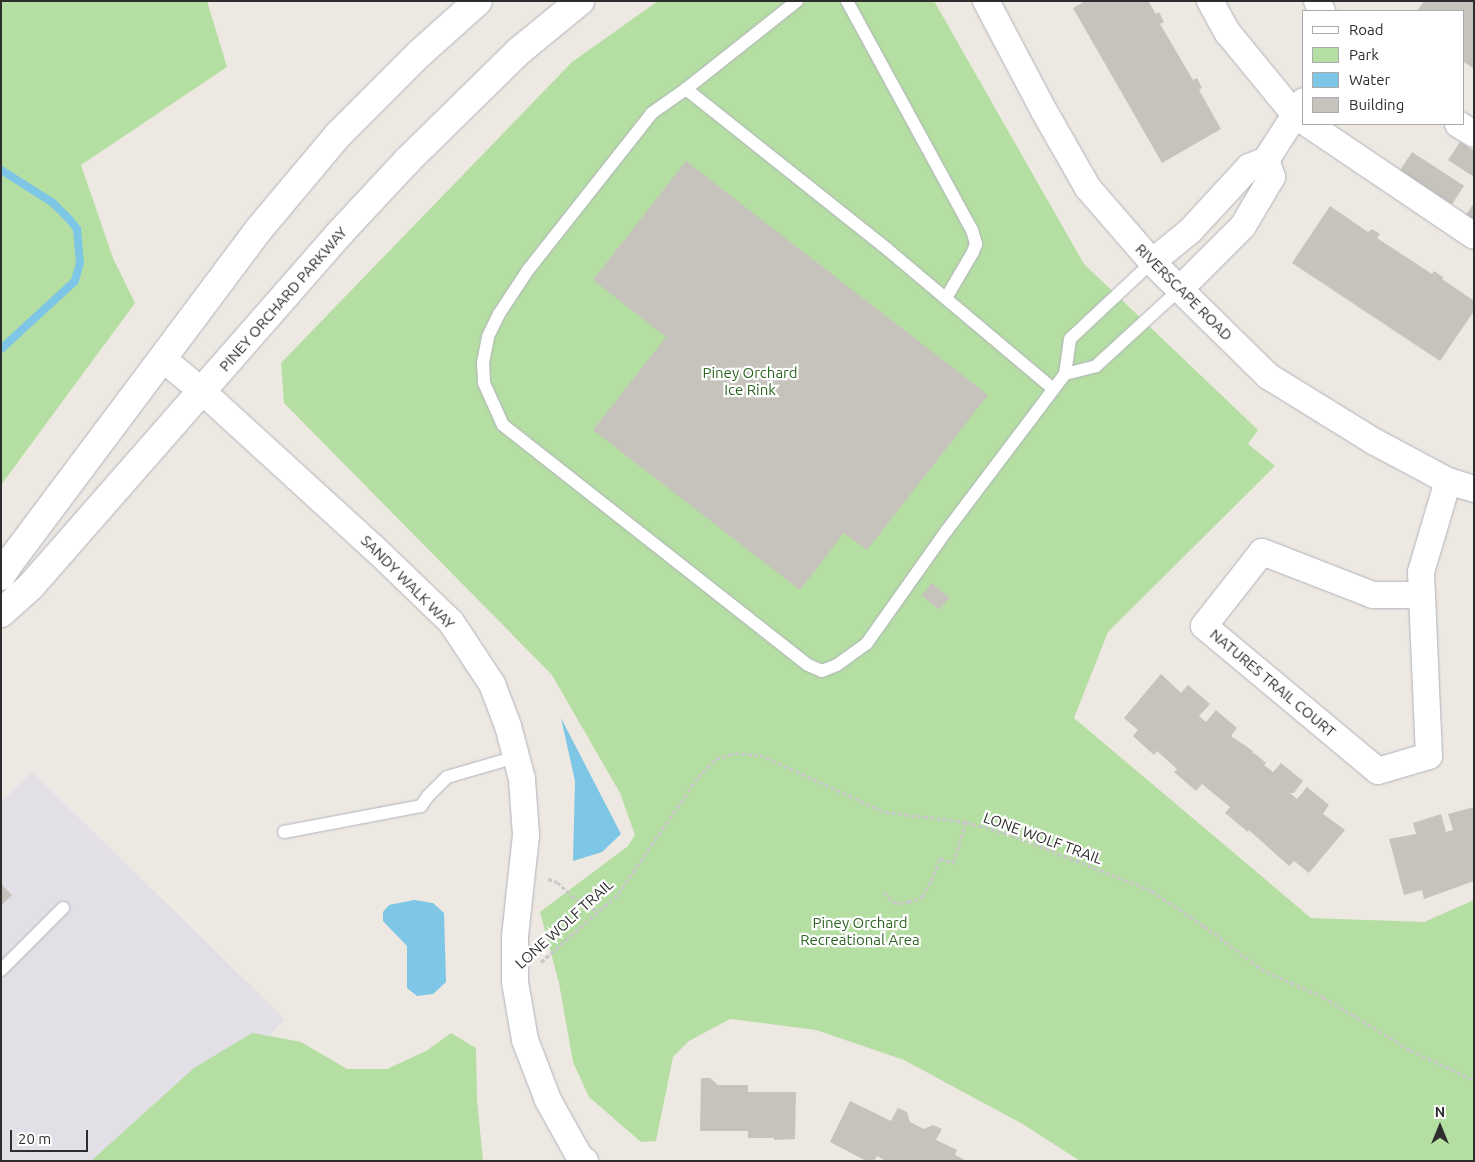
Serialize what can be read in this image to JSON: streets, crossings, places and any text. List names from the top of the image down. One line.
{"streets":{"street":["RIVERSCAPE ROAD","PINEY ORCHARD PARKWAY","SANDY WALK WAY","NATURES TRAIL COURT"],"path":["LONE WOLF TRAIL"]},"crossings":[["RIVERSCAPE ROAD","NATURES TRAIL COURT"],["PINEY ORCHARD PARKWAY","SANDY WALK WAY"],["SANDY WALK WAY","LONE WOLF TRAIL"]],"parks":["Piney Orchard Ice Rink","Piney Orchard Recreational Area"],"legend":["Road","Park","Water","Building"],"scale_bar":"20 m","north":"top"}
